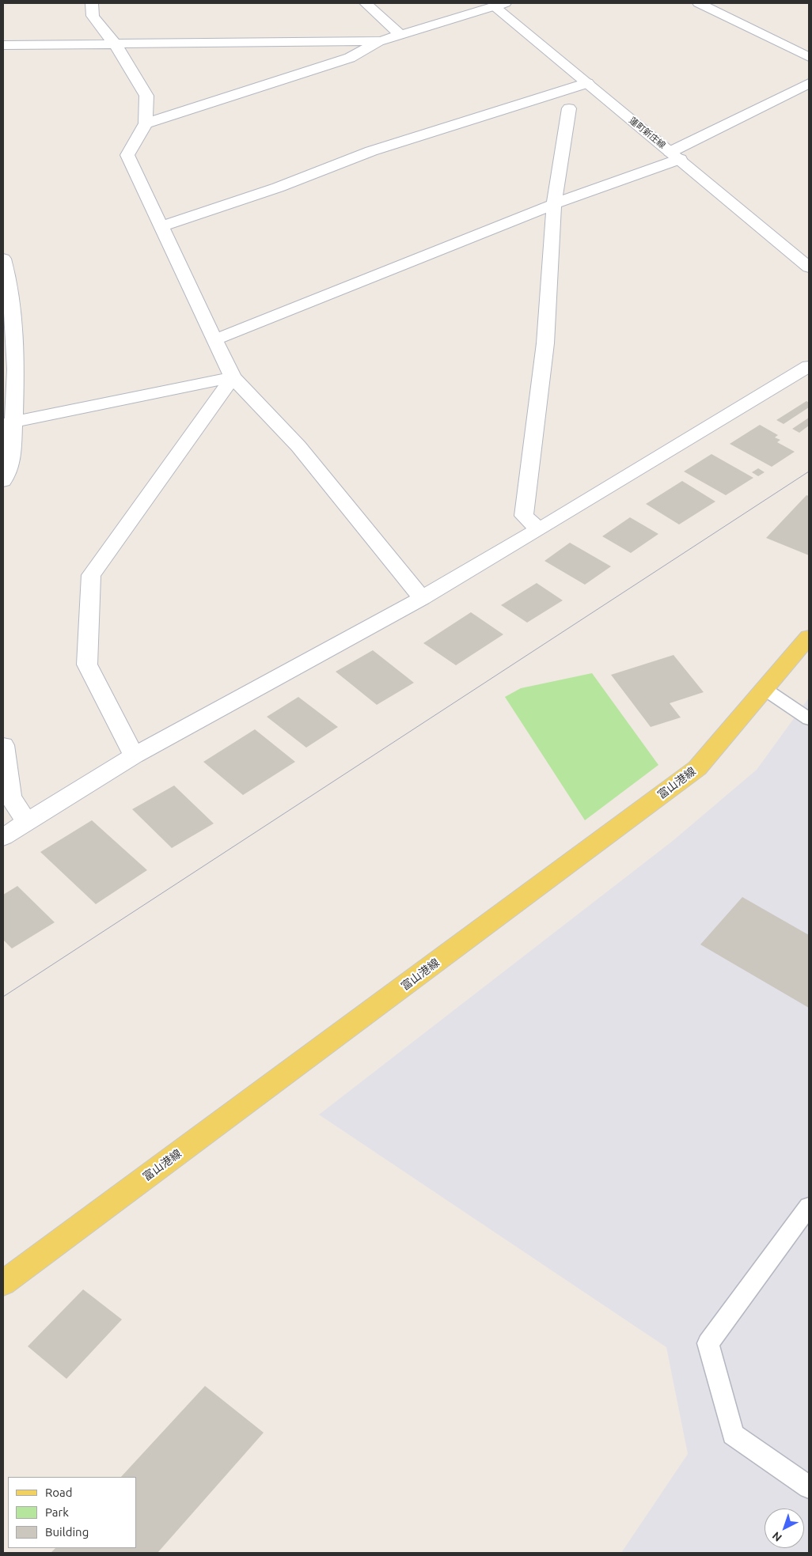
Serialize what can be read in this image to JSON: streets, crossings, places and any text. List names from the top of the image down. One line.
{"streets":{"main road":["富山港線"],"street":["蓮町新庄線"]},"legend":["Road","Park","Building"],"north":"bottom left"}
